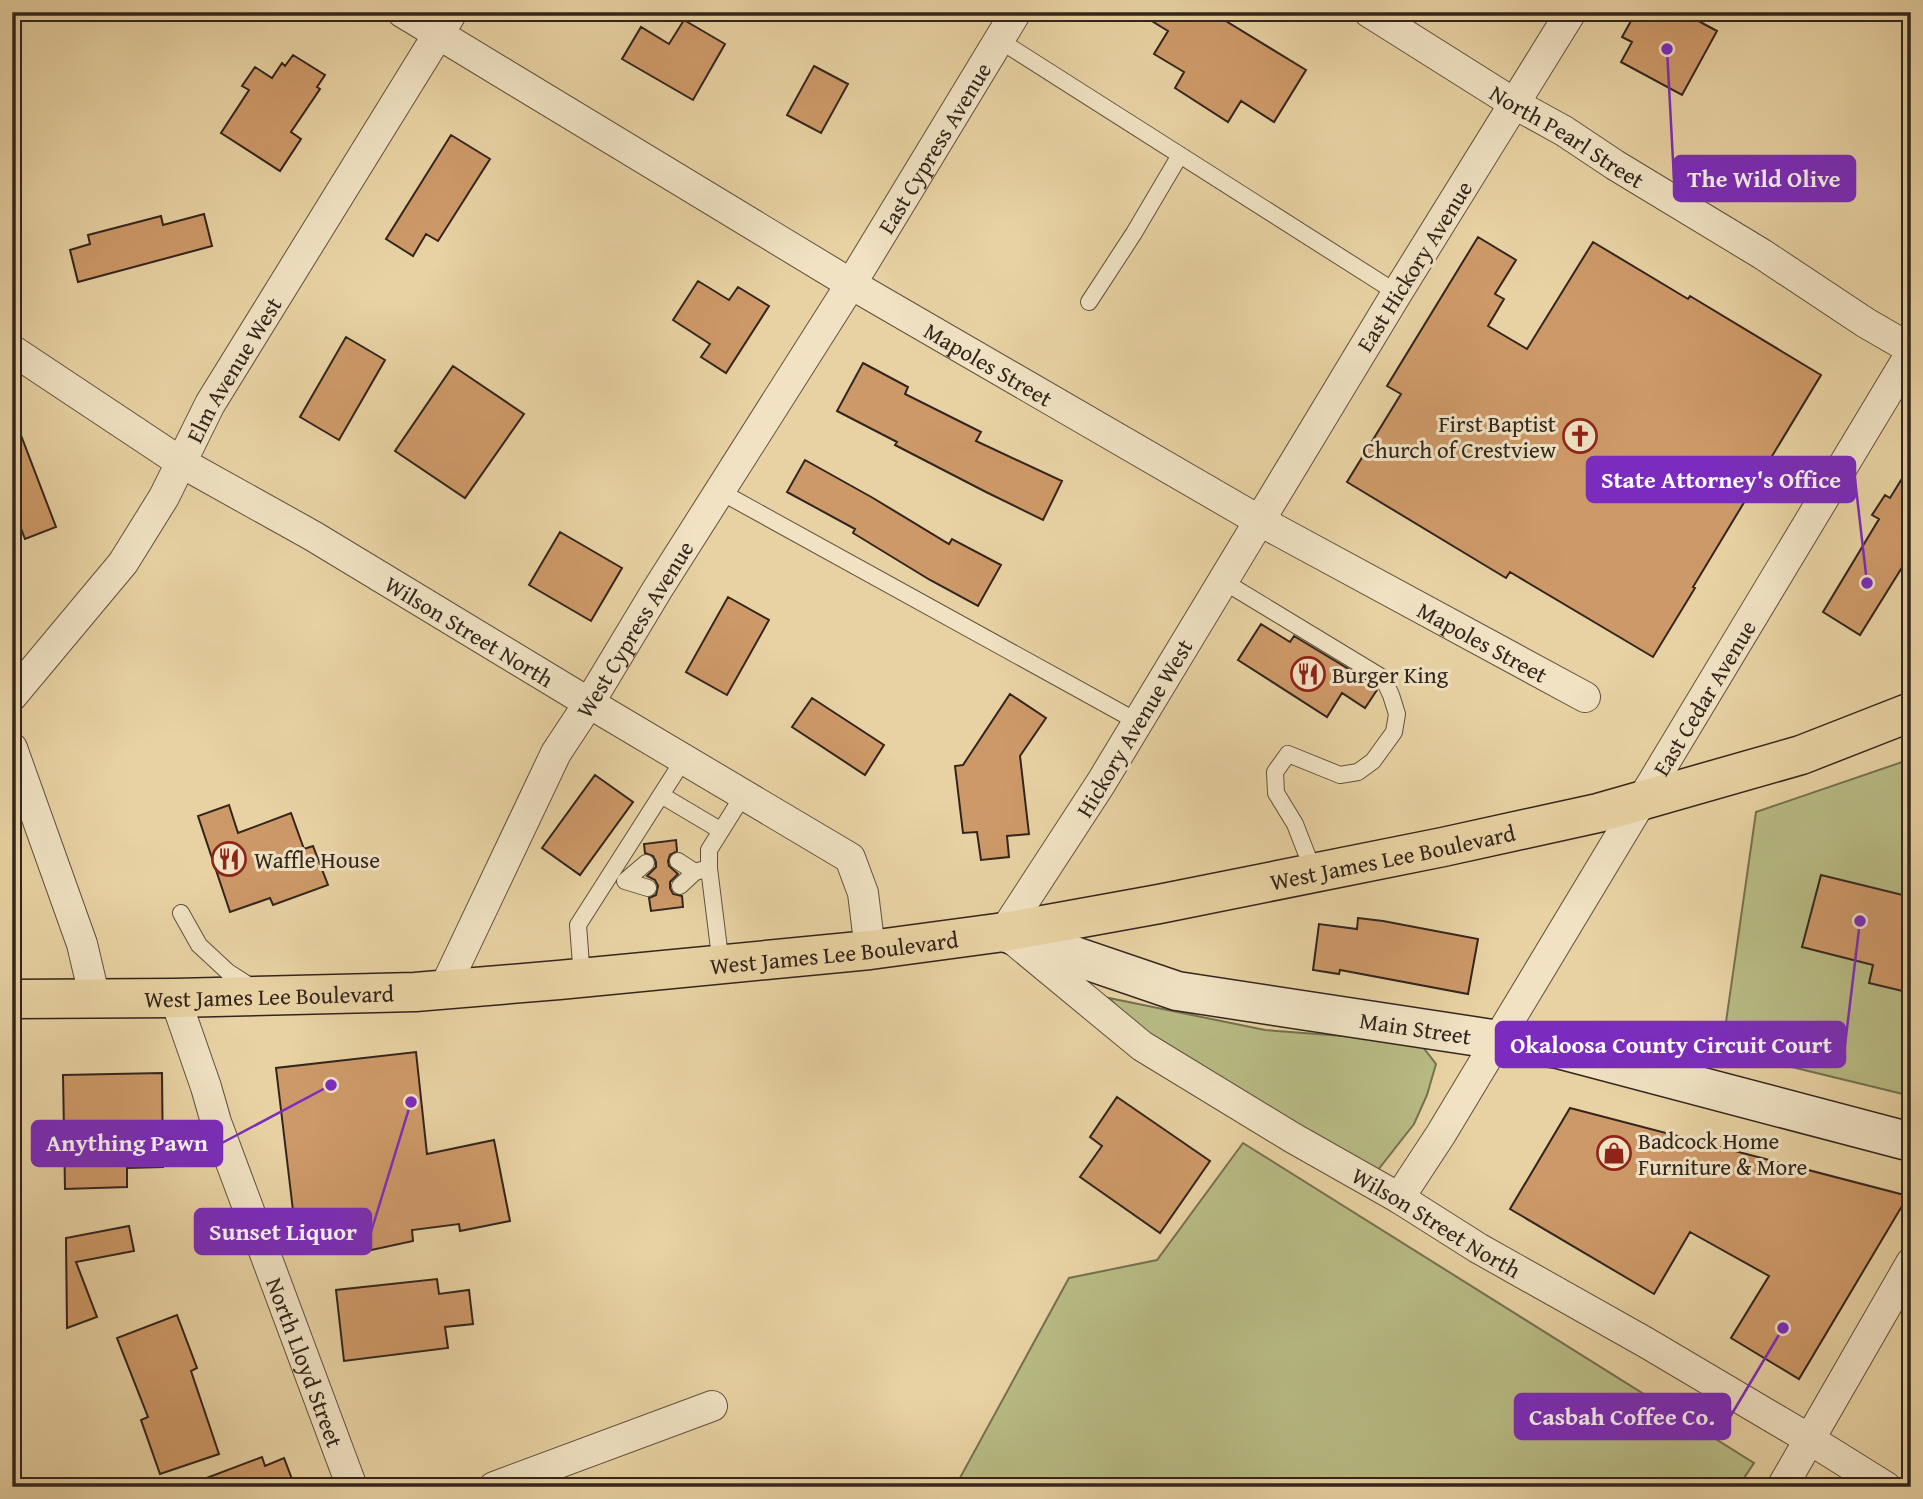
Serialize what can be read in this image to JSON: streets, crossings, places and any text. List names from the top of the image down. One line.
{"streets":{"main road":["West James Lee Boulevard"],"street":["North Pearl Street","East Cypress Avenue","East Hickory Avenue","Mapoles Street","Elm Avenue West","West Cypress Avenue","Wilson Street North","East Cedar Avenue","Hickory Avenue West","Main Street","North Lloyd Street"]},"crossings":[["North Pearl Street","East Hickory Avenue"],["North Pearl Street","East Cedar Avenue"],["East Cypress Avenue","Mapoles Street"],["East Cypress Avenue","West Cypress Avenue"],["East Hickory Avenue","Mapoles Street"],["East Hickory Avenue","Hickory Avenue West"],["Mapoles Street","Elm Avenue West"],["Mapoles Street","West Cypress Avenue"],["Mapoles Street","Hickory Avenue West"],["Elm Avenue West","Wilson Street North"],["West Cypress Avenue","Wilson Street North"],["West Cypress Avenue","West James Lee Boulevard"],["Wilson Street North","East Cedar Avenue"],["Wilson Street North","Hickory Avenue West"],["Wilson Street North","West James Lee Boulevard"],["Wilson Street North","Main Street"],["East Cedar Avenue","West James Lee Boulevard"],["East Cedar Avenue","Main Street"],["Hickory Avenue West","West James Lee Boulevard"],["Hickory Avenue West","Main Street"],["West James Lee Boulevard","Main Street"],["West James Lee Boulevard","North Lloyd Street"]],"places":{"other":["The Wild Olive","State Attorney's Office","Okaloosa County Circuit Court","Anything Pawn","Sunset Liquor","Casbah Coffee Co."],"church":["First Baptist Church of Crestview"],"restaurant":["Burger King","Waffle House"],"shop":["Badcock Home Furniture & More"]}}
